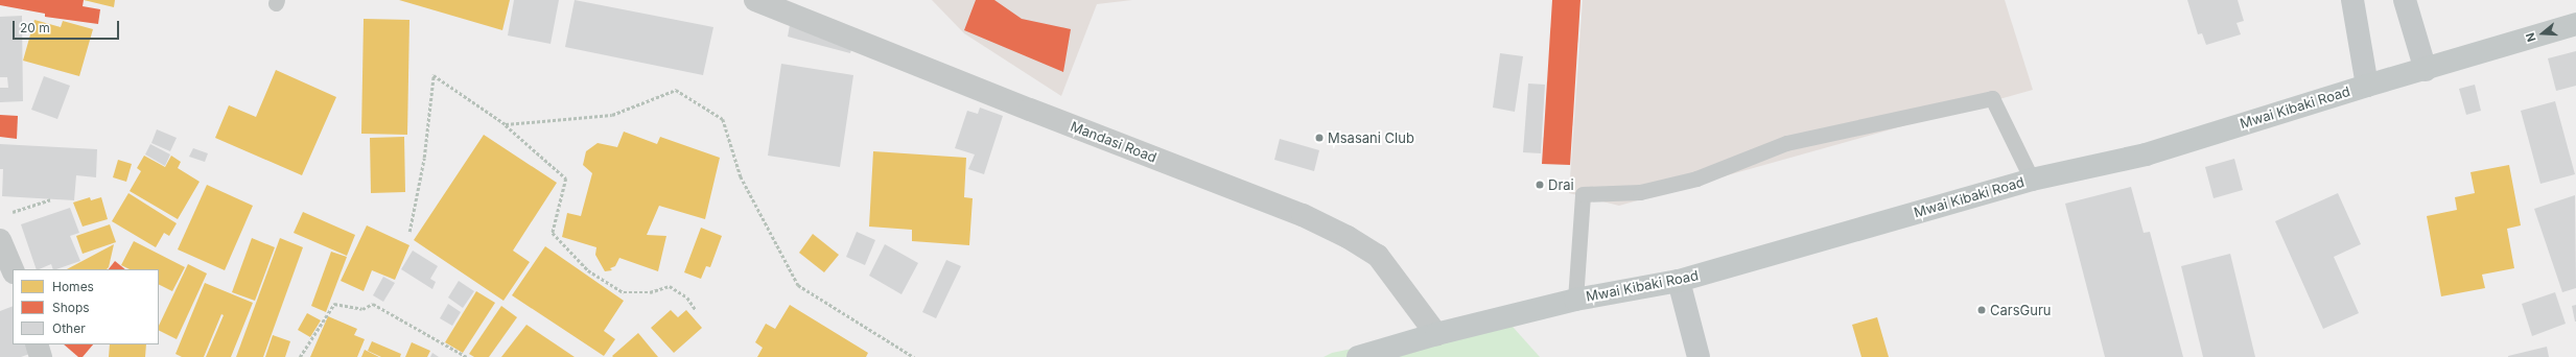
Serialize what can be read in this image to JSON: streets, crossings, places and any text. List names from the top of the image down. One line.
{"streets":{"main road":["Mwai Kibaki Road"],"street":["Mandasi Road"]},"crossings":[["Mwai Kibaki Road","Mandasi Road"]],"places":["Msasani Club","Drai","CarsGuru"],"legend":["Homes","Shops","Other"],"scale_bar":"20 m","north":"left"}
